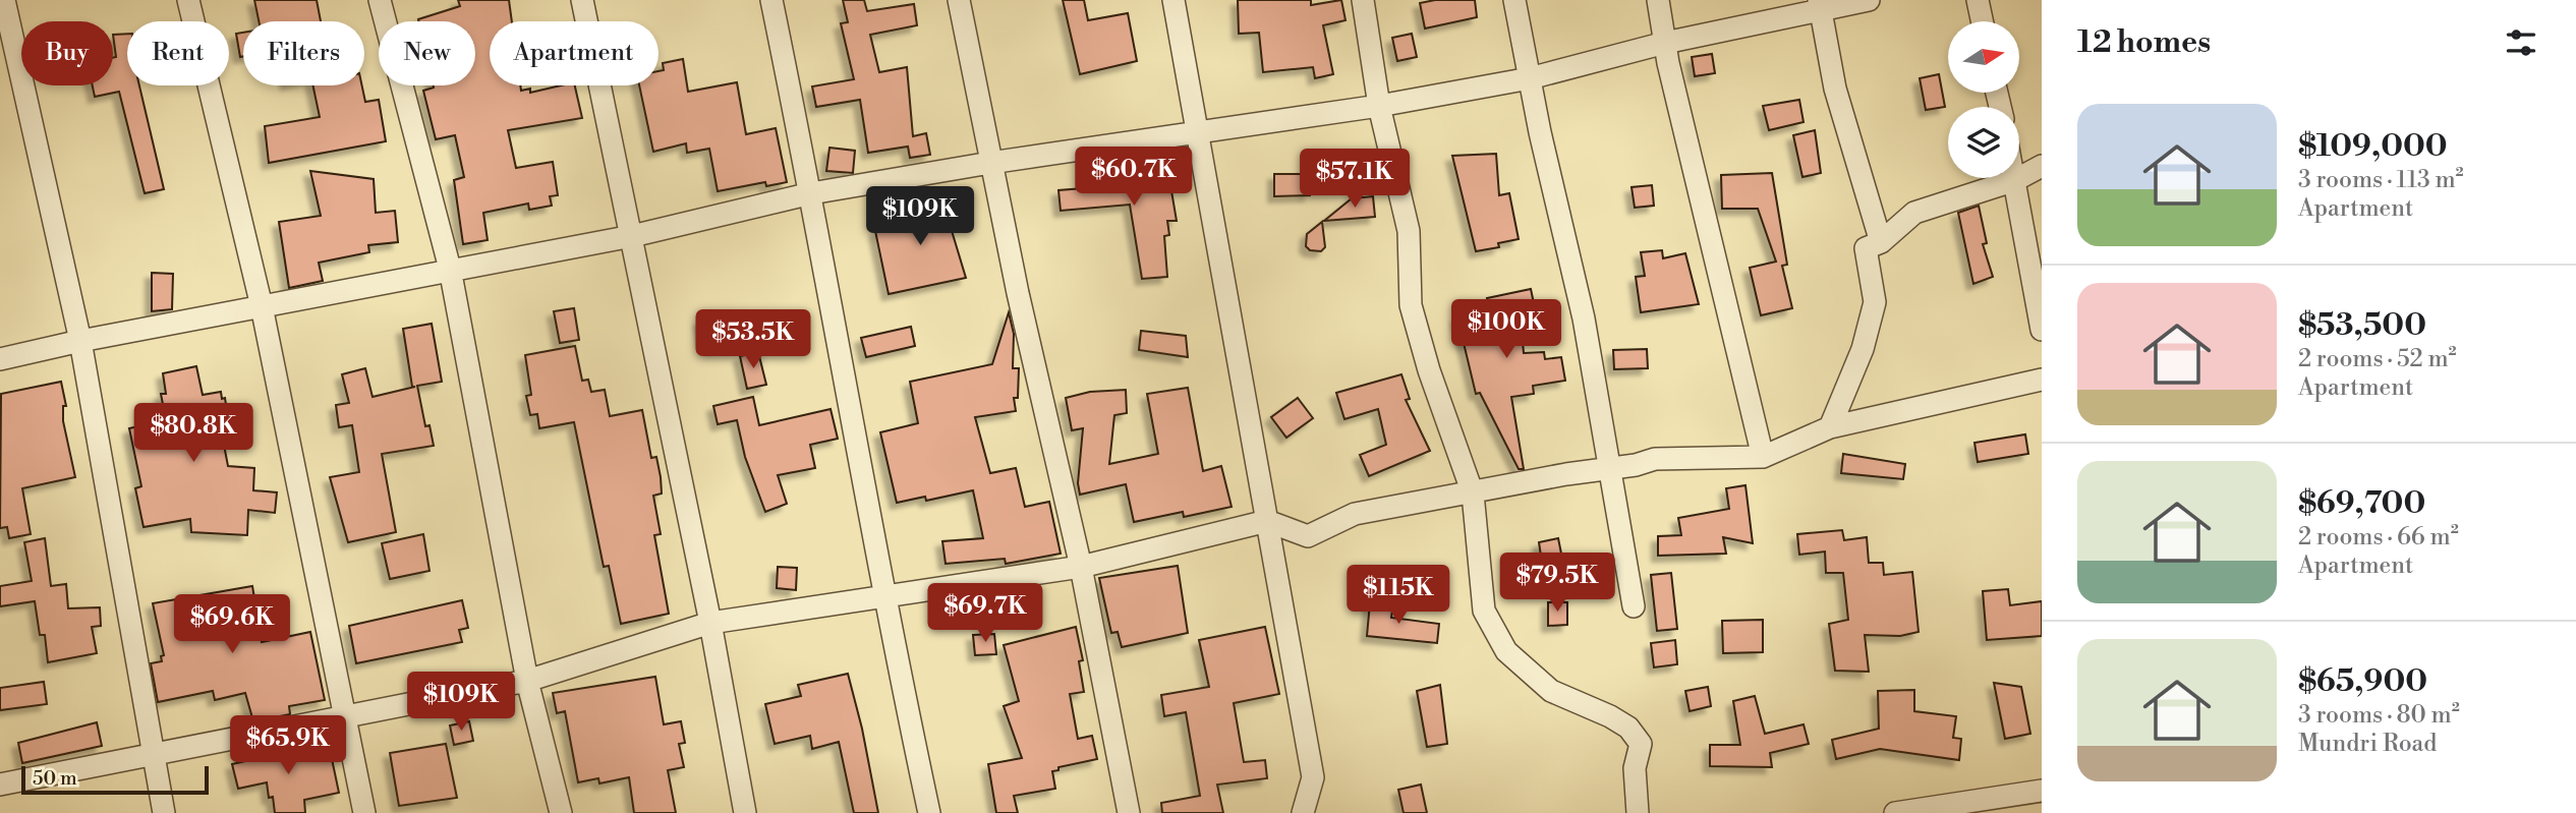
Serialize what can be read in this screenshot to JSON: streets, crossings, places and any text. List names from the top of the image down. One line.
{"scale_bar":"50 m","north":"right","page":{"heading":"12 homes","chip":["Buy","Rent","Filters","New","Apartment"],"list":[{"name":"$109,000","note":"3 rooms · 113 m² · Apartment"},{"name":"$53,500","note":"2 rooms · 52 m² · Apartment"},{"name":"$69,700","note":"2 rooms · 66 m² · Apartment"},{"name":"$65,900","note":"3 rooms · 80 m² · Mundri Road"}],"price":["$60.7K","$57.1K","$109K","$100K","$53.5K","$80.8K","$79.5K","$115K","$69.7K","$69.6K","$109K","$65.9K"],"scale":"50 m"}}
